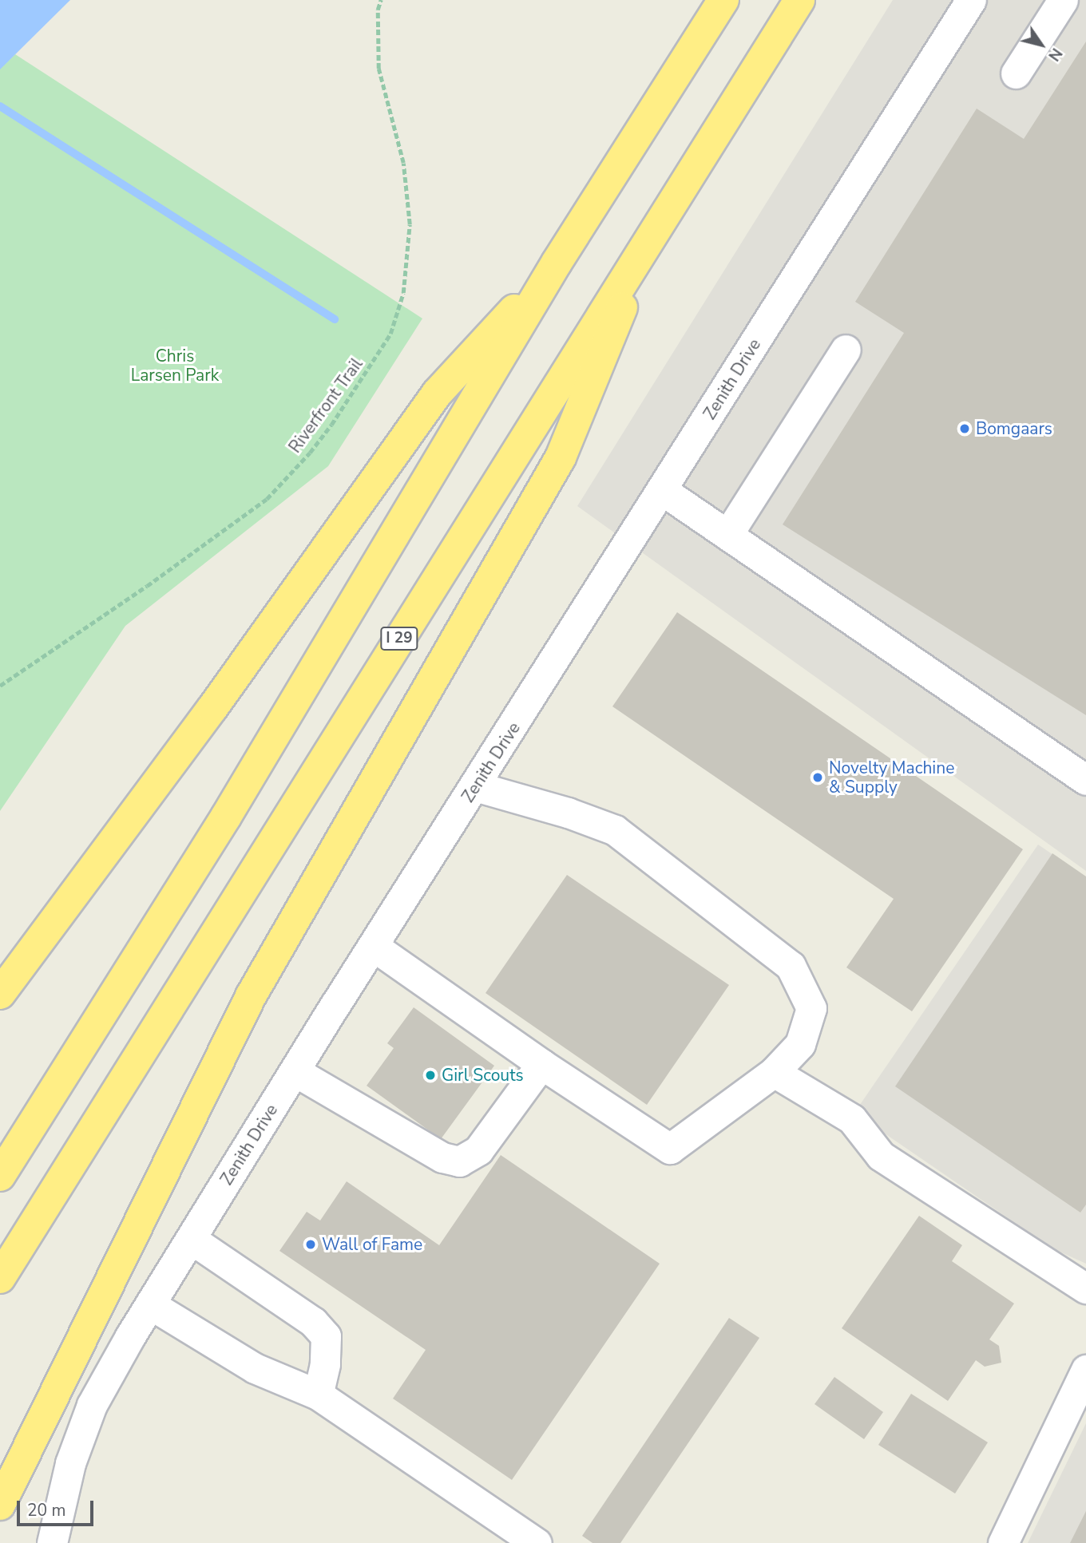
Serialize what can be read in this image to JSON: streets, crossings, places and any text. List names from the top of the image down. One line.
{"streets":{"highway":["I 29"],"street":["Zenith Drive"],"path":["Riverfront Trail"]},"parks":["Chris Larsen Park"],"places":["Bomgaars","Novelty Machine & Supply","Girl Scouts","Wall of Fame"],"scale_bar":"20 m","north":"bottom right"}
